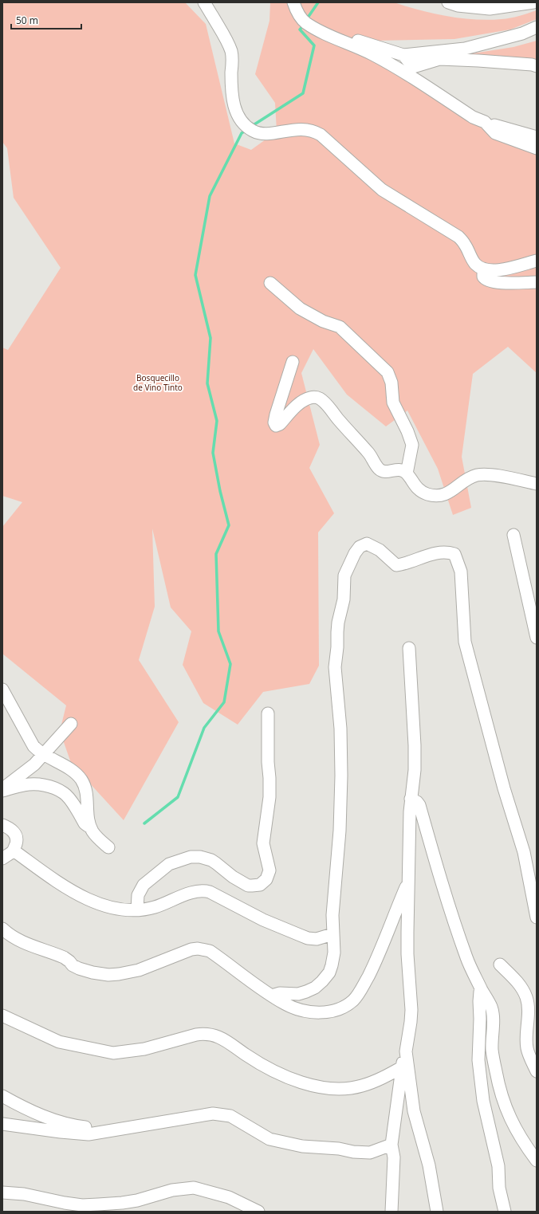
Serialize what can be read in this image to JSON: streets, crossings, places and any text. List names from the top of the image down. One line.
{"parks":["Bosquecillo de Vino Tinto"],"scale_bar":"50 m"}
